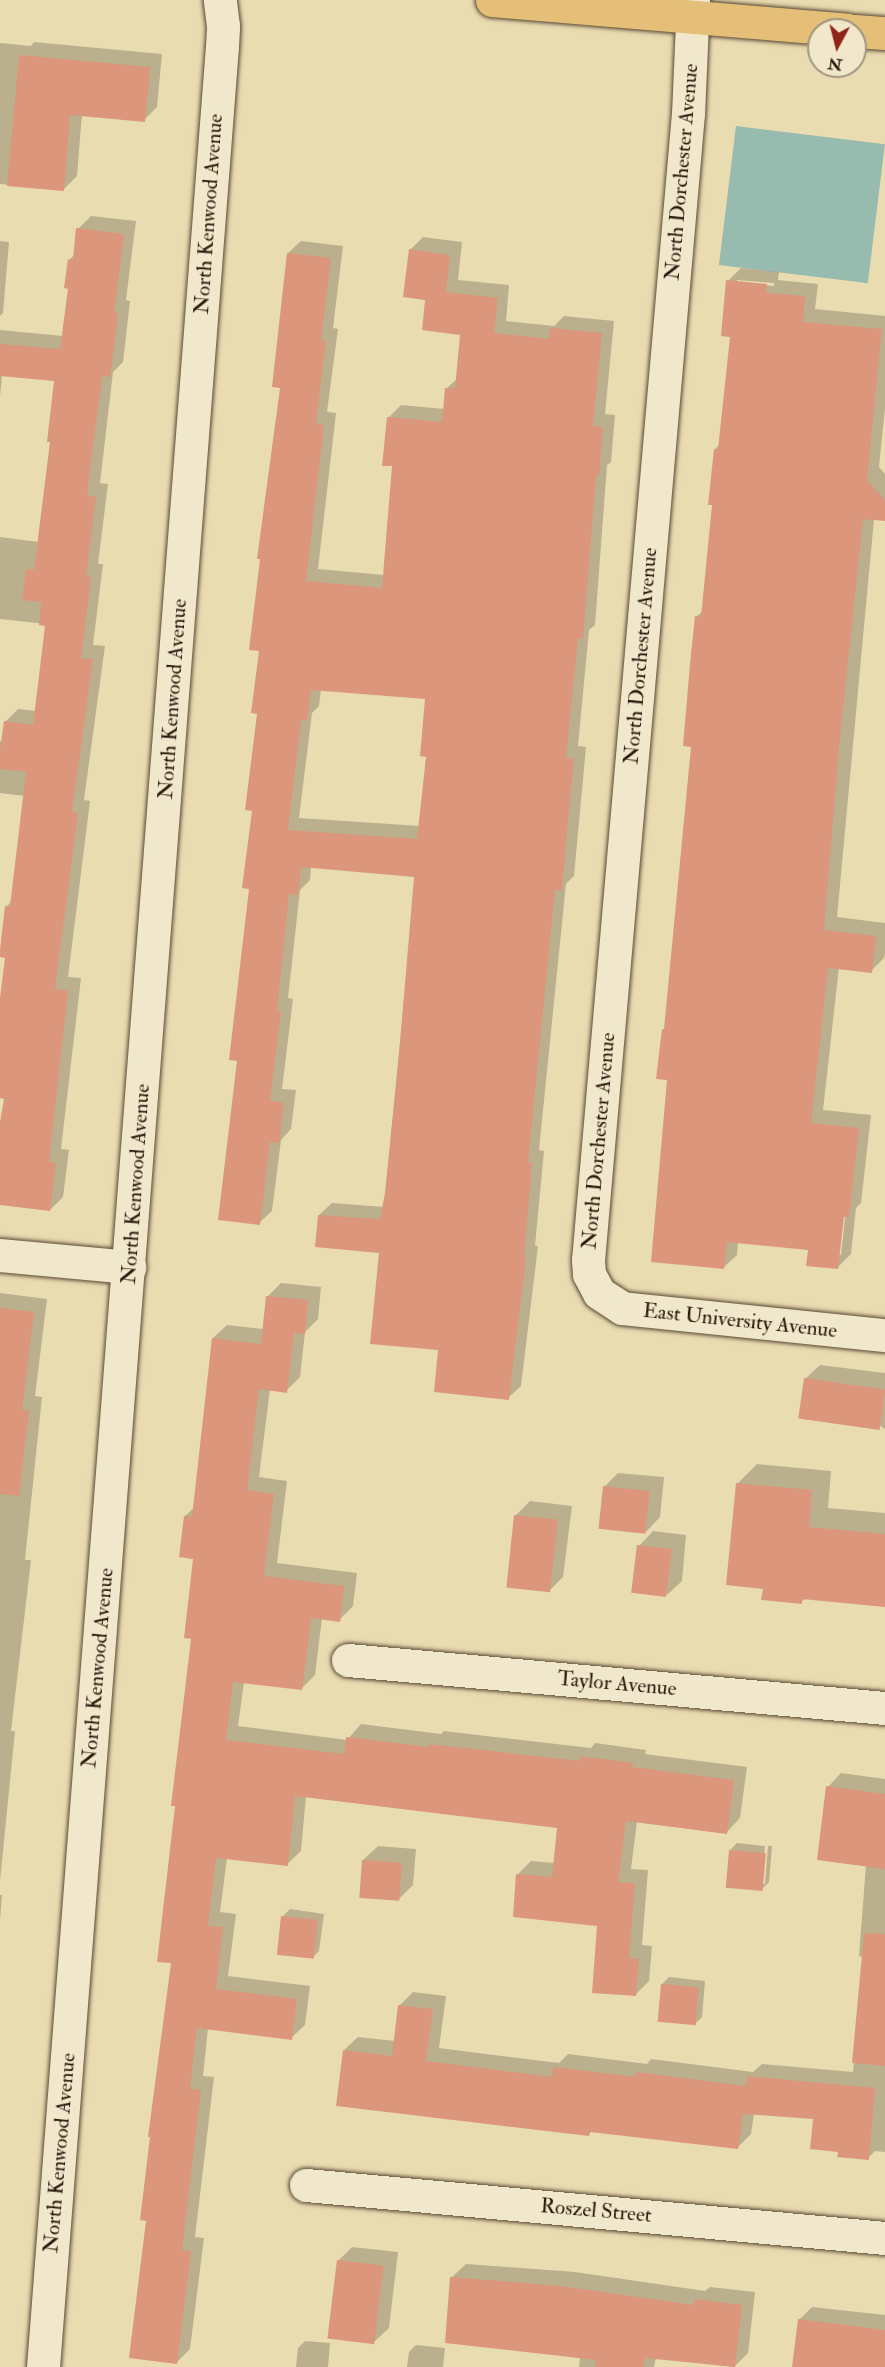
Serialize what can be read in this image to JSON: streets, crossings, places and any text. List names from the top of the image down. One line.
{"streets":{"street":["North Dorchester Avenue","North Kenwood Avenue","East University Avenue","Taylor Avenue","Roszel Street"]},"crossings":[["North Dorchester Avenue","East University Avenue"]],"north":"bottom"}
